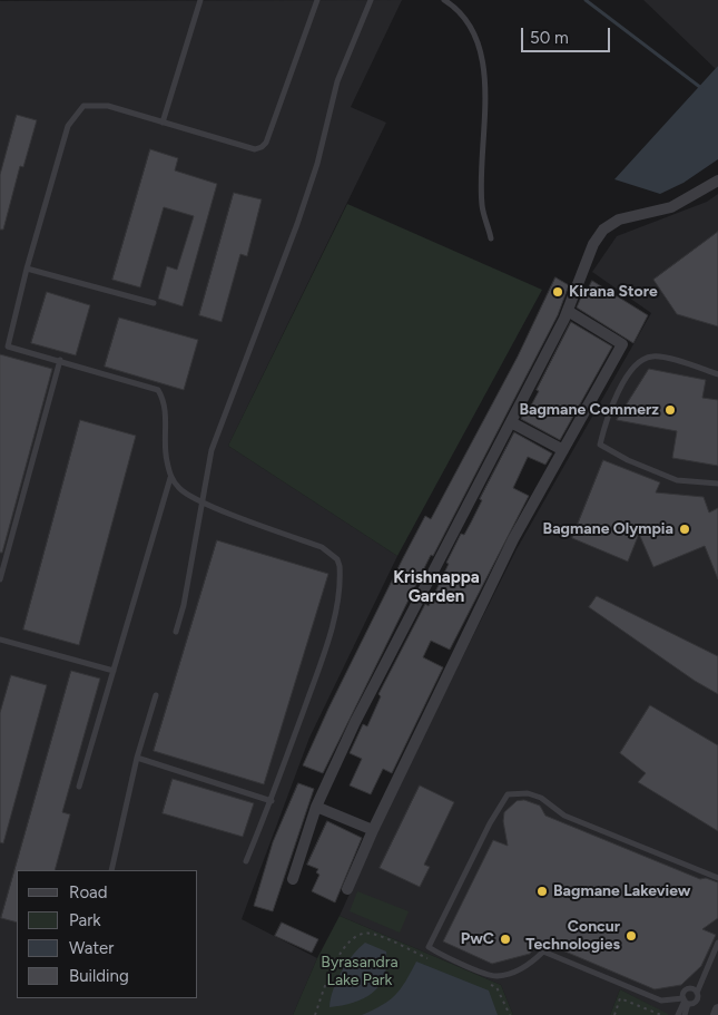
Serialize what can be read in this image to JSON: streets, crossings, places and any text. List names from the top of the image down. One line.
{"districts":["Krishnappa Garden"],"parks":["Byrasandra Lake Park"],"places":["Kirana Store","Bagmane Commerz","Bagmane Olympia","Bagmane Lakeview","Concur Technologies","PwC"],"legend":["Road","Park","Water","Building"],"scale_bar":"50 m"}
